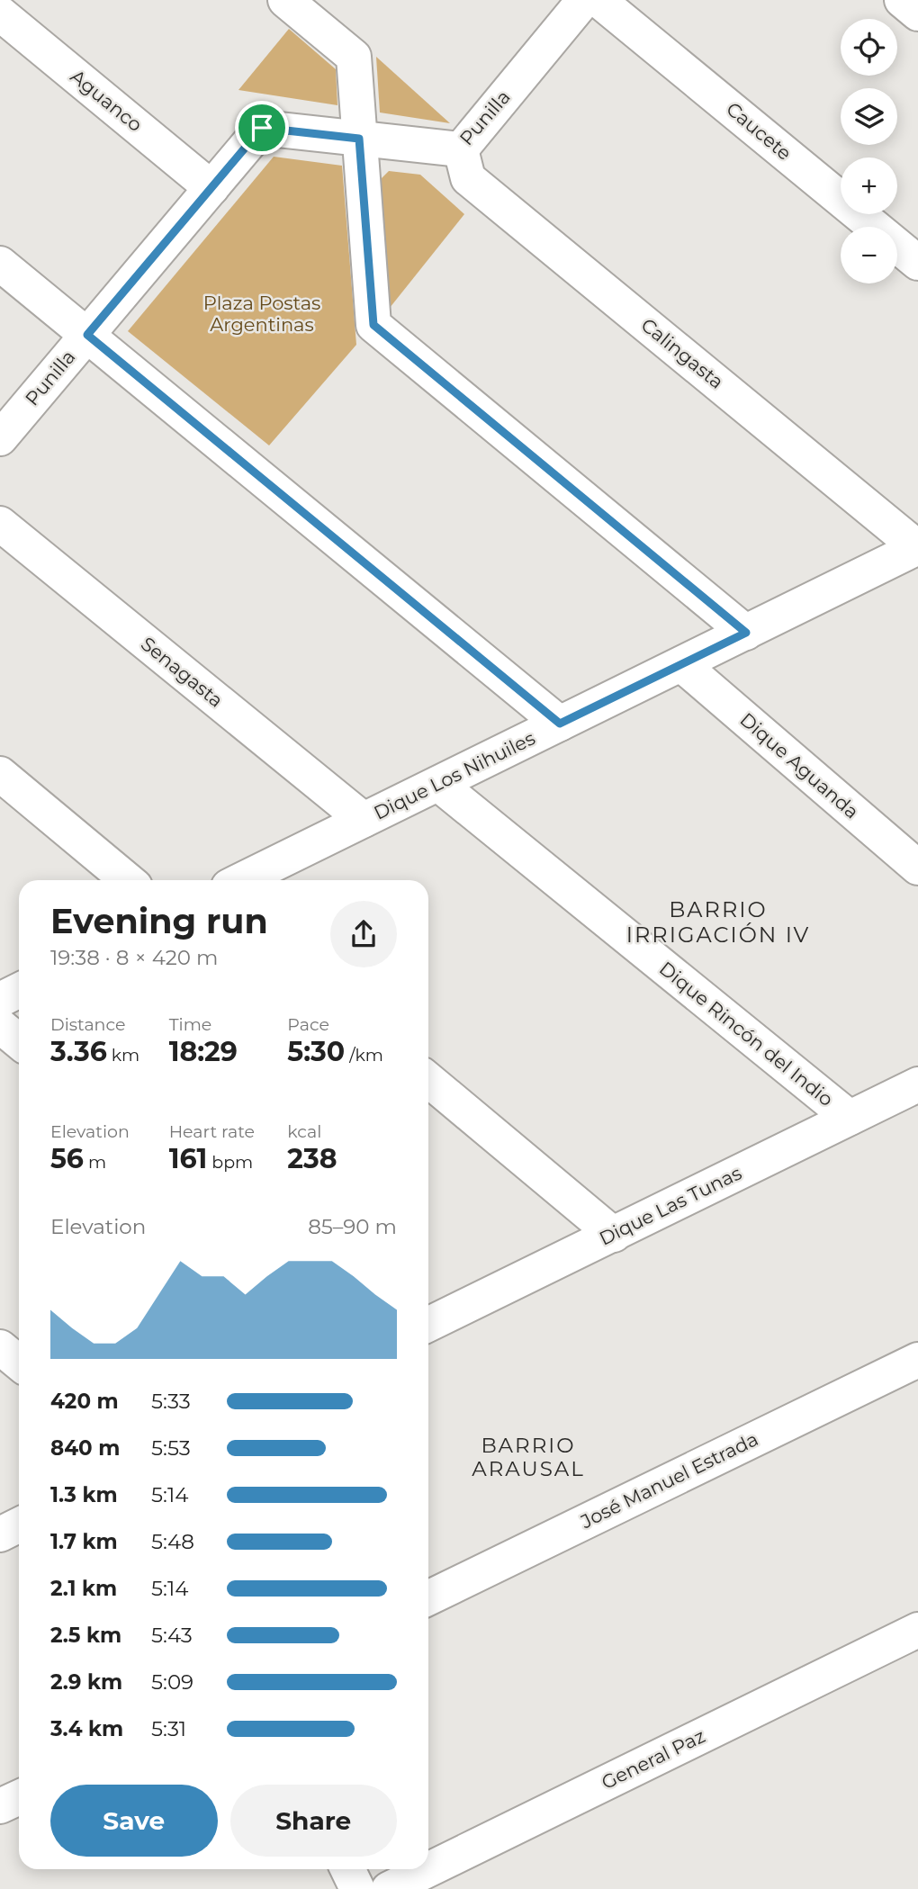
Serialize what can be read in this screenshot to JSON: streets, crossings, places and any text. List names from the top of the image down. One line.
{"streets":{"street":["Aguanco","Punilla","Caucete","Calingasta","Senagasta","Dique Aguanda","Dique Los Nihuiles","Dique Rincón del Indio","Dique Las Tunas","José Manuel Estrada","General Paz"]},"crossings":[["Aguanco","Punilla"],["Punilla","Calingasta"],["Calingasta","Dique Los Nihuiles"],["Senagasta","Dique Los Nihuiles"],["Dique Aguanda","Dique Los Nihuiles"],["Dique Los Nihuiles","Dique Rincón del Indio"],["Dique Rincón del Indio","Dique Las Tunas"]],"districts":["BARRIO IRRIGACIÓN IV","BARRIO ARAUSAL"],"parks":["Plaza Postas Argentinas"],"page":{"map_buttons":["+","−"],"heading":["Evening run","19:38 · 8 × 420 m"],"stats":[["Distance","3.36 km"],["Time","18:29"],["Pace","5:30 /km"],["Elevation","56 m"],["Heart rate","161 bpm"],["kcal","238"]],"chart":["Elevation","85–90 m"],"list":[{"name":"420 m","note":"5:33"},{"name":"840 m","note":"5:53"},{"name":"1.3 km","note":"5:14"},{"name":"1.7 km","note":"5:48"},{"name":"2.1 km","note":"5:14"},{"name":"2.5 km","note":"5:43"},{"name":"2.9 km","note":"5:09"},{"name":"3.4 km","note":"5:31"}],"buttons":["Save","Share"]}}
